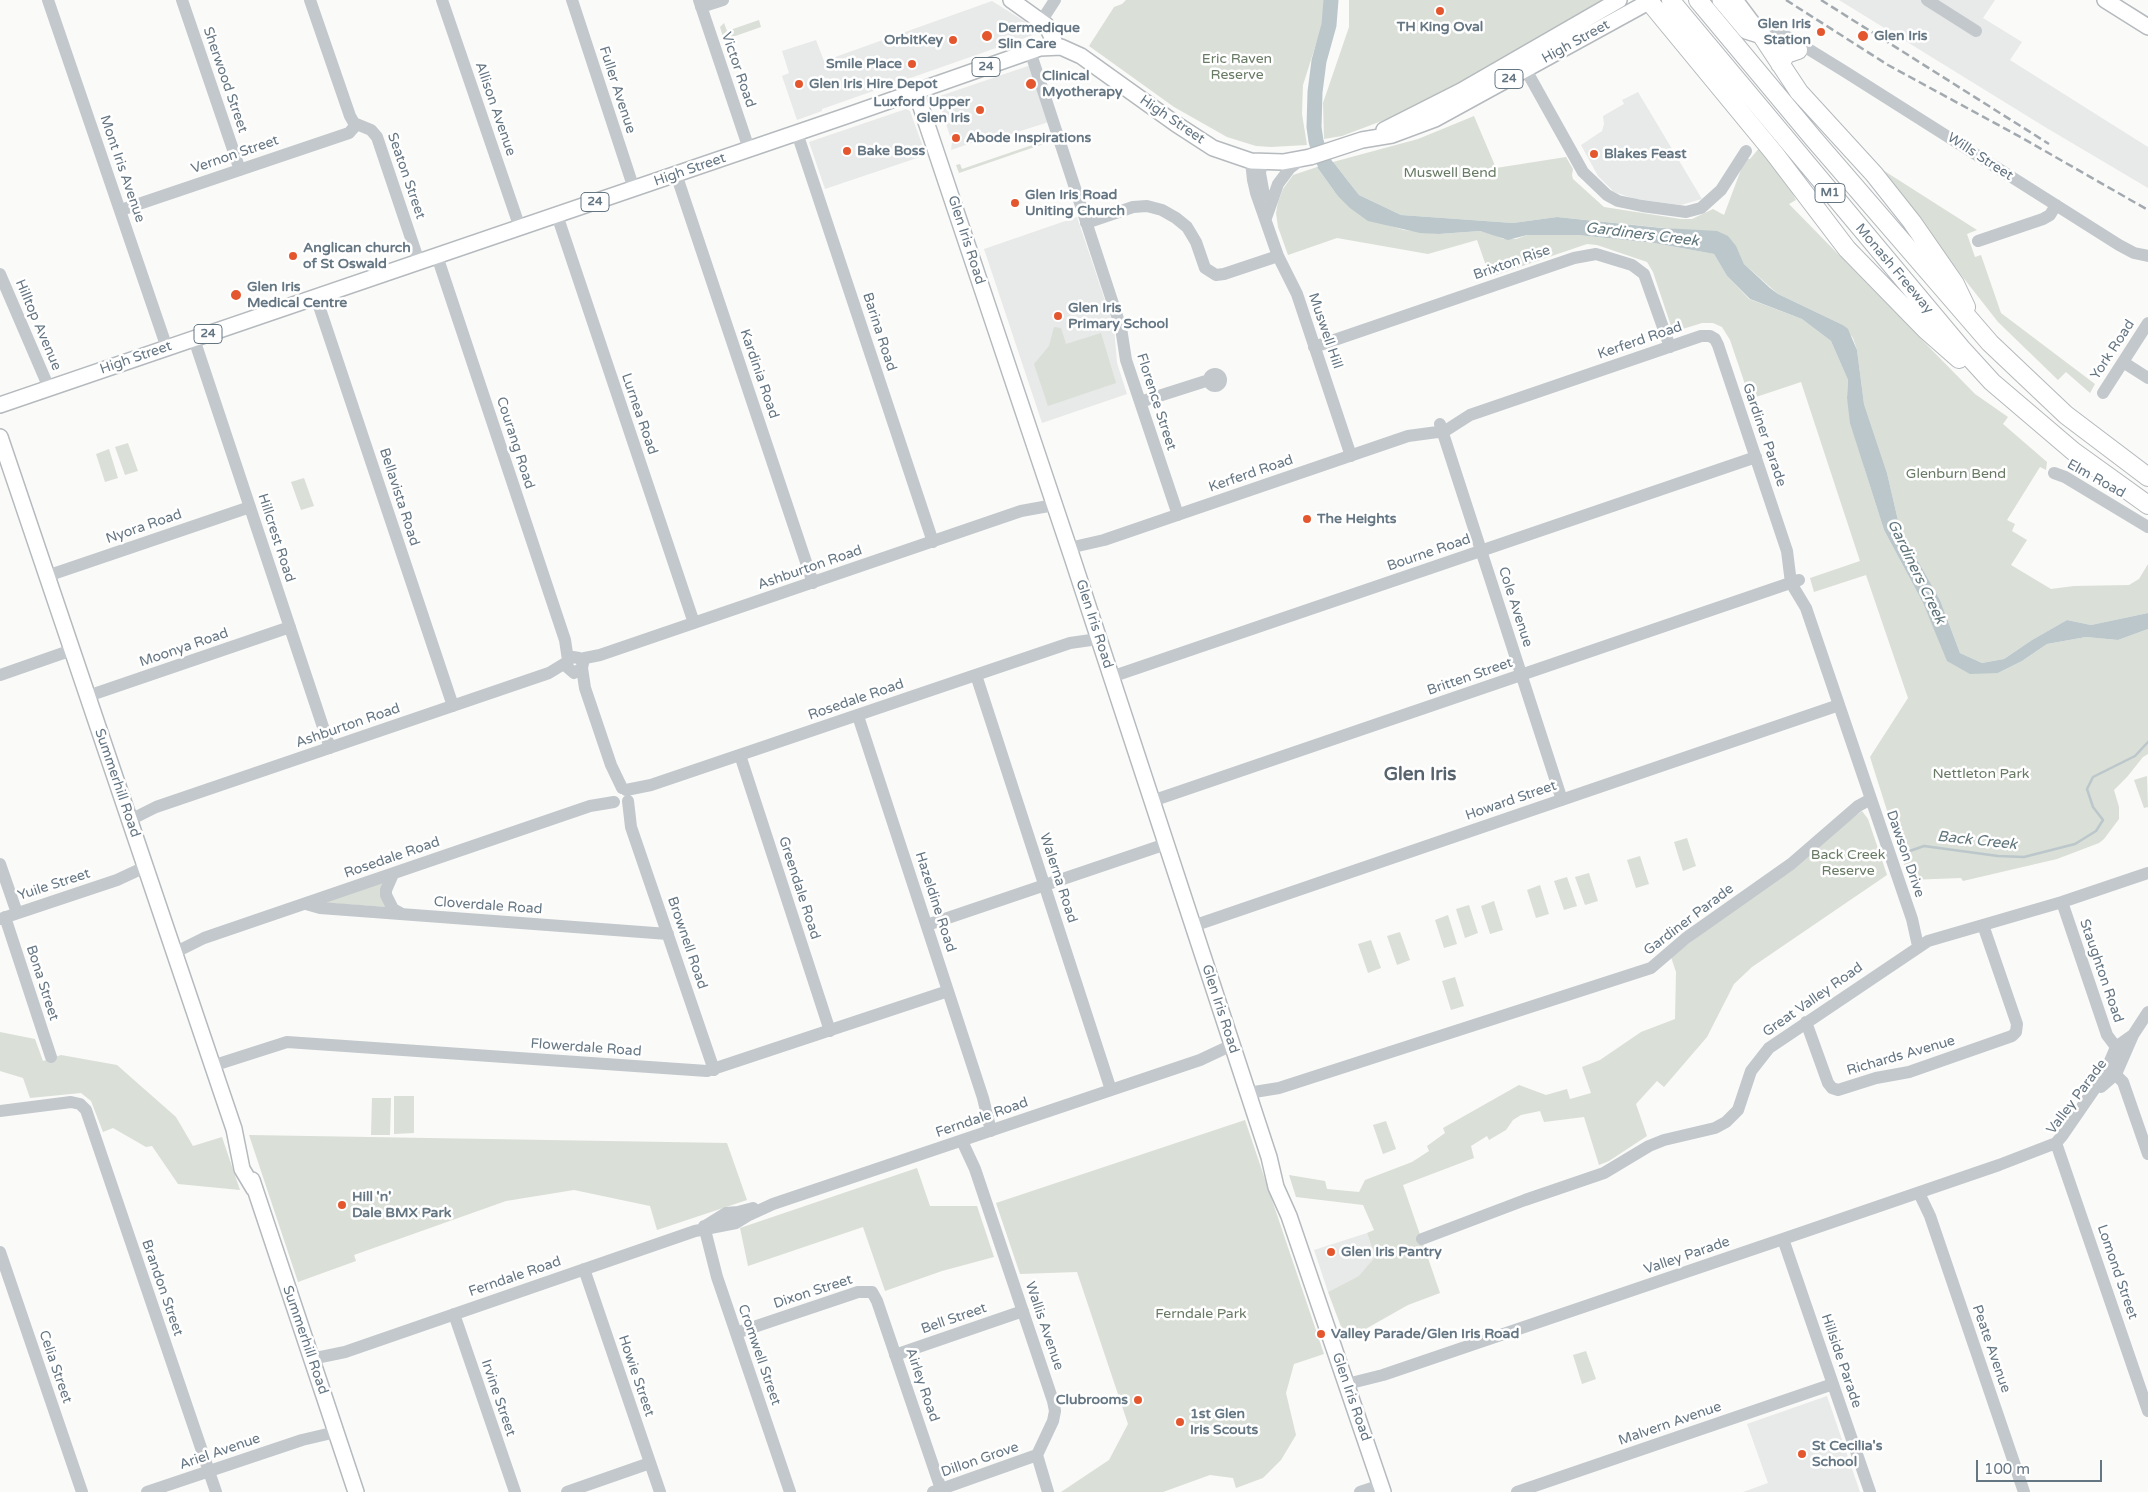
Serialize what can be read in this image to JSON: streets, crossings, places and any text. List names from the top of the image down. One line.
{"streets":{"highway":["M1","Monash Freeway"],"main road":["High Street","24","Wills Street","Glen Iris Road","Summerhill Road"],"street":["Victor Road","Sherwood Street","Fuller Avenue","Allison Avenue","Vernon Street","Mont Iris Avenue","Seaton Street","Brixton Rise","Hilltop Avenue","Muswell Hill","Barina Road","Kerferd Road","York Road","Kardinia Road","Florence Street","Lurnea Road","Gardiner Parade","Courang Road","Elm Road","Bellavista Road","Nyora Road","Hillcrest Road","Bourne Road","Ashburton Road","Cole Avenue","Moonya Road","Britten Street","Rosedale Road","Howard Street","Dawson Drive","Walerna Road","Yuile Street","Greendale Road","Hazeldine Road","Cloverdale Road","Brownell Road","Staughton Road","Bona Street","Great Valley Road","Flowerdale Road","Richards Avenue","Valley Parade","Ferndale Road","Lomond Street","Brandon Street","Dixon Street","Bell Street","Wallis Avenue","Peate Avenue","Cromwell Street","Hillside Parade","Celia Street","Howie Street","Airley Road","Irvine Street","Malvern Avenue","Ariel Avenue","Dillon Grove"]},"crossings":[["High Street","Victor Road"],["High Street","Fuller Avenue"],["High Street","Allison Avenue"],["High Street","Mont Iris Avenue"],["High Street","Seaton Street"],["High Street","Glen Iris Road"],["High Street","Hilltop Avenue"],["High Street","Muswell Hill"],["High Street","Barina Road"],["High Street","Kardinia Road"],["High Street","Florence Street"],["High Street","Lurnea Road"],["High Street","Courang Road"],["High Street","Bellavista Road"],["High Street","Hillcrest Road"],["Sherwood Street","Vernon Street"],["Vernon Street","Mont Iris Avenue"],["Vernon Street","Seaton Street"],["Glen Iris Road","Kerferd Road"],["Glen Iris Road","Gardiner Parade"],["Glen Iris Road","Bourne Road"],["Glen Iris Road","Ashburton Road"],["Glen Iris Road","Britten Street"],["Glen Iris Road","Rosedale Road"],["Glen Iris Road","Howard Street"],["Glen Iris Road","Valley Parade"],["Glen Iris Road","Ferndale Road"],["Brixton Rise","Muswell Hill"],["Brixton Rise","Kerferd Road"],["Muswell Hill","Kerferd Road"],["Barina Road","Ashburton Road"],["Kerferd Road","Florence Street"],["Kerferd Road","Gardiner Parade"],["Kerferd Road","Cole Avenue"],["Kardinia Road","Ashburton Road"],["Lurnea Road","Ashburton Road"],["Gardiner Parade","Bourne Road"],["Gardiner Parade","Britten Street"],["Gardiner Parade","Howard Street"],["Gardiner Parade","Dawson Drive"],["Courang Road","Ashburton Road"],["Courang Road","Brownell Road"],["Bellavista Road","Ashburton Road"],["Nyora Road","Hillcrest Road"],["Nyora Road","Summerhill Road"],["Hillcrest Road","Ashburton Road"],["Hillcrest Road","Moonya Road"],["Bourne Road","Cole Avenue"],["Ashburton Road","Summerhill Road"],["Ashburton Road","Brownell Road"],["Cole Avenue","Britten Street"],["Cole Avenue","Howard Street"],["Moonya Road","Summerhill Road"],["Rosedale Road","Summerhill Road"],["Rosedale Road","Walerna Road"],["Rosedale Road","Greendale Road"],["Rosedale Road","Hazeldine Road"],["Rosedale Road","Cloverdale Road"],["Rosedale Road","Brownell Road"],["Summerhill Road","Yuile Street"],["Summerhill Road","Flowerdale Road"],["Summerhill Road","Ferndale Road"],["Summerhill Road","Ariel Avenue"],["Dawson Drive","Great Valley Road"],["Walerna Road","Ferndale Road"],["Yuile Street","Bona Street"],["Greendale Road","Flowerdale Road"],["Hazeldine Road","Flowerdale Road"],["Hazeldine Road","Ferndale Road"],["Cloverdale Road","Brownell Road"],["Brownell Road","Flowerdale Road"],["Staughton Road","Great Valley Road"],["Staughton Road","Valley Parade"],["Great Valley Road","Richards Avenue"],["Valley Parade","Lomond Street"],["Valley Parade","Peate Avenue"],["Valley Parade","Hillside Parade"],["Ferndale Road","Wallis Avenue"],["Ferndale Road","Cromwell Street"],["Ferndale Road","Howie Street"],["Ferndale Road","Irvine Street"],["Brandon Street","Ariel Avenue"],["Dixon Street","Cromwell Street"],["Dixon Street","Airley Road"],["Bell Street","Wallis Avenue"],["Bell Street","Airley Road"],["Wallis Avenue","Dillon Grove"],["Hillside Parade","Malvern Avenue"],["Airley Road","Dillon Grove"]],"districts":["Glen Iris"],"water":["Gardiners Creek","Back Creek"],"parks":["Eric Raven Reserve","Muswell Bend","Glenburn Bend","Nettleton Park","Back Creek Reserve","Ferndale Park"],"places":["TH King Oval","Glen Iris Station","Dermedique Slin Care","Glen Iris","OrbitKey","Smile Place","Glen Iris Hire Depot","Clinical Myotherapy","Luxford Upper Glen Iris","Abode Inspirations","Bake Boss","Blakes Feast","Glen Iris Road Uniting Church","Anglican church of St Oswald","Glen Iris Medical Centre","Glen Iris Primary School","The Heights","Hill 'n' Dale BMX Park","Glen Iris Pantry","Valley Parade/Glen Iris Road","Clubrooms","1st Glen Iris Scouts","St Cecilia's School"],"scale_bar":"100 m"}
